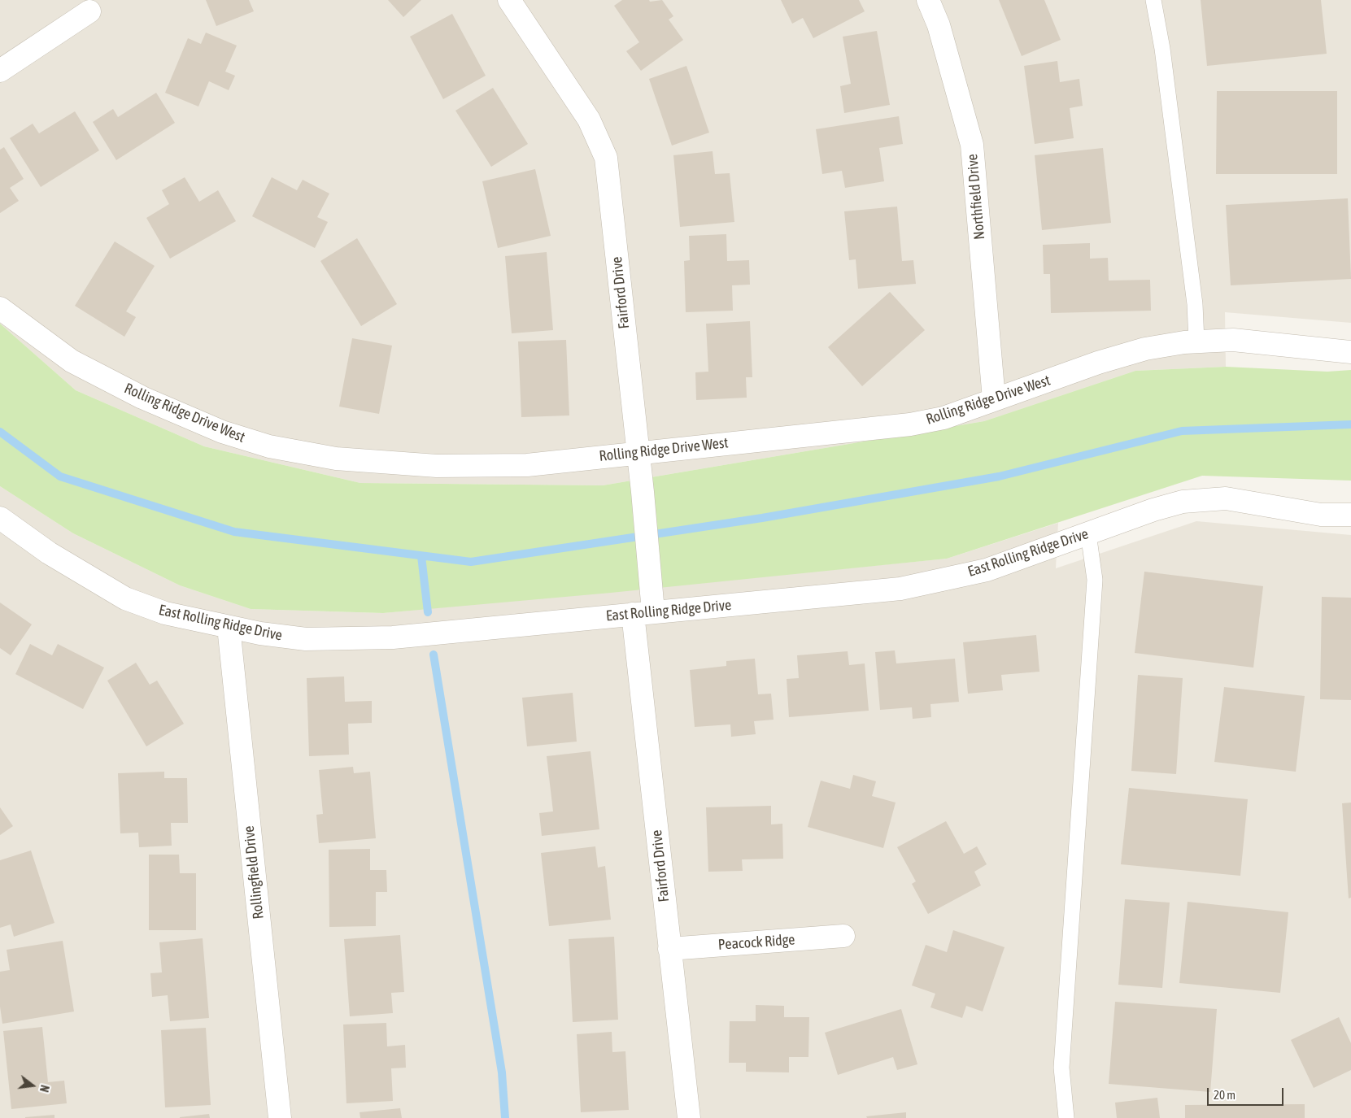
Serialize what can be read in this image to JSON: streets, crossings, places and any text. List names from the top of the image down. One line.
{"streets":{"street":["Northfield Drive","Fairford Drive","Rolling Ridge Drive West","East Rolling Ridge Drive","Rollingfield Drive","Peacock Ridge"]},"crossings":[["Northfield Drive","Rolling Ridge Drive West"],["Fairford Drive","Rolling Ridge Drive West"],["Fairford Drive","East Rolling Ridge Drive"],["Fairford Drive","Peacock Ridge"],["East Rolling Ridge Drive","Rollingfield Drive"]],"scale_bar":"20 m","north":"right"}
